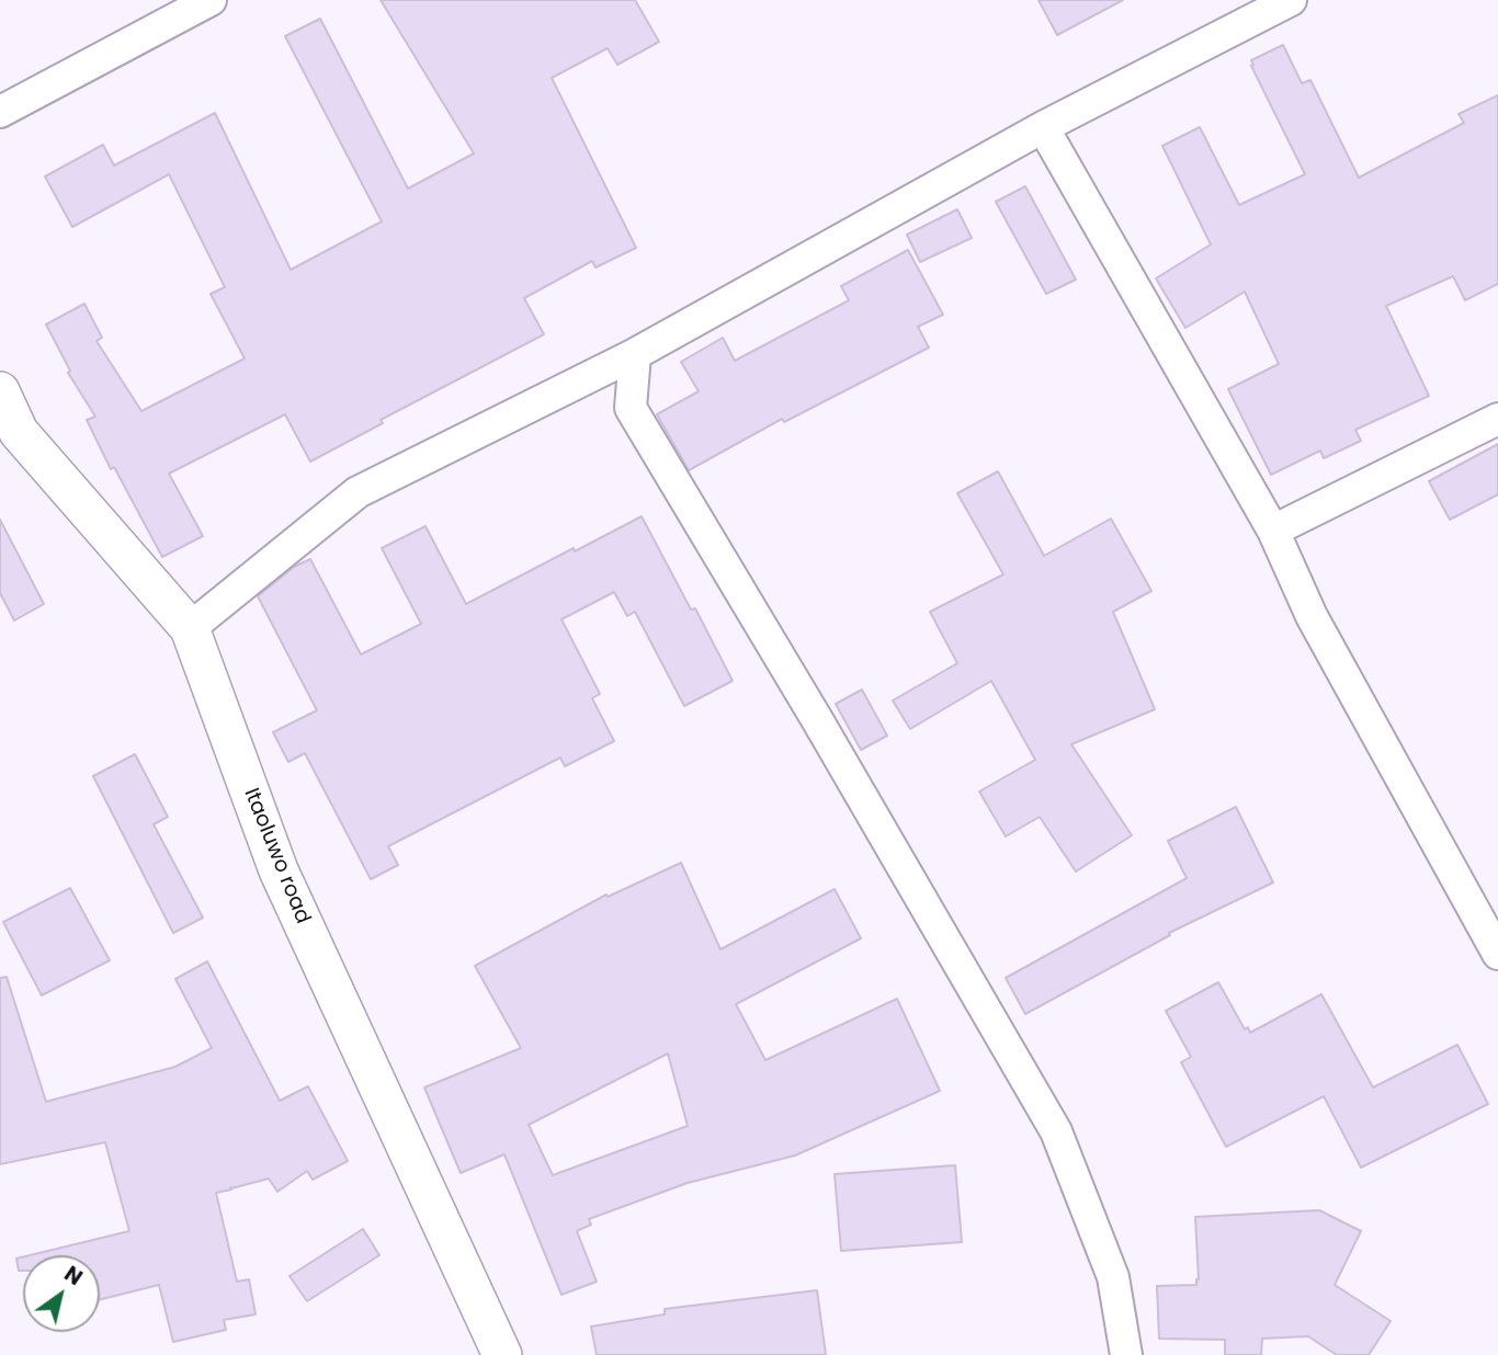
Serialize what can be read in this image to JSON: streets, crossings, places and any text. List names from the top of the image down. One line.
{"streets":{"street":["Itaoluwo road"]},"north":"top right"}
